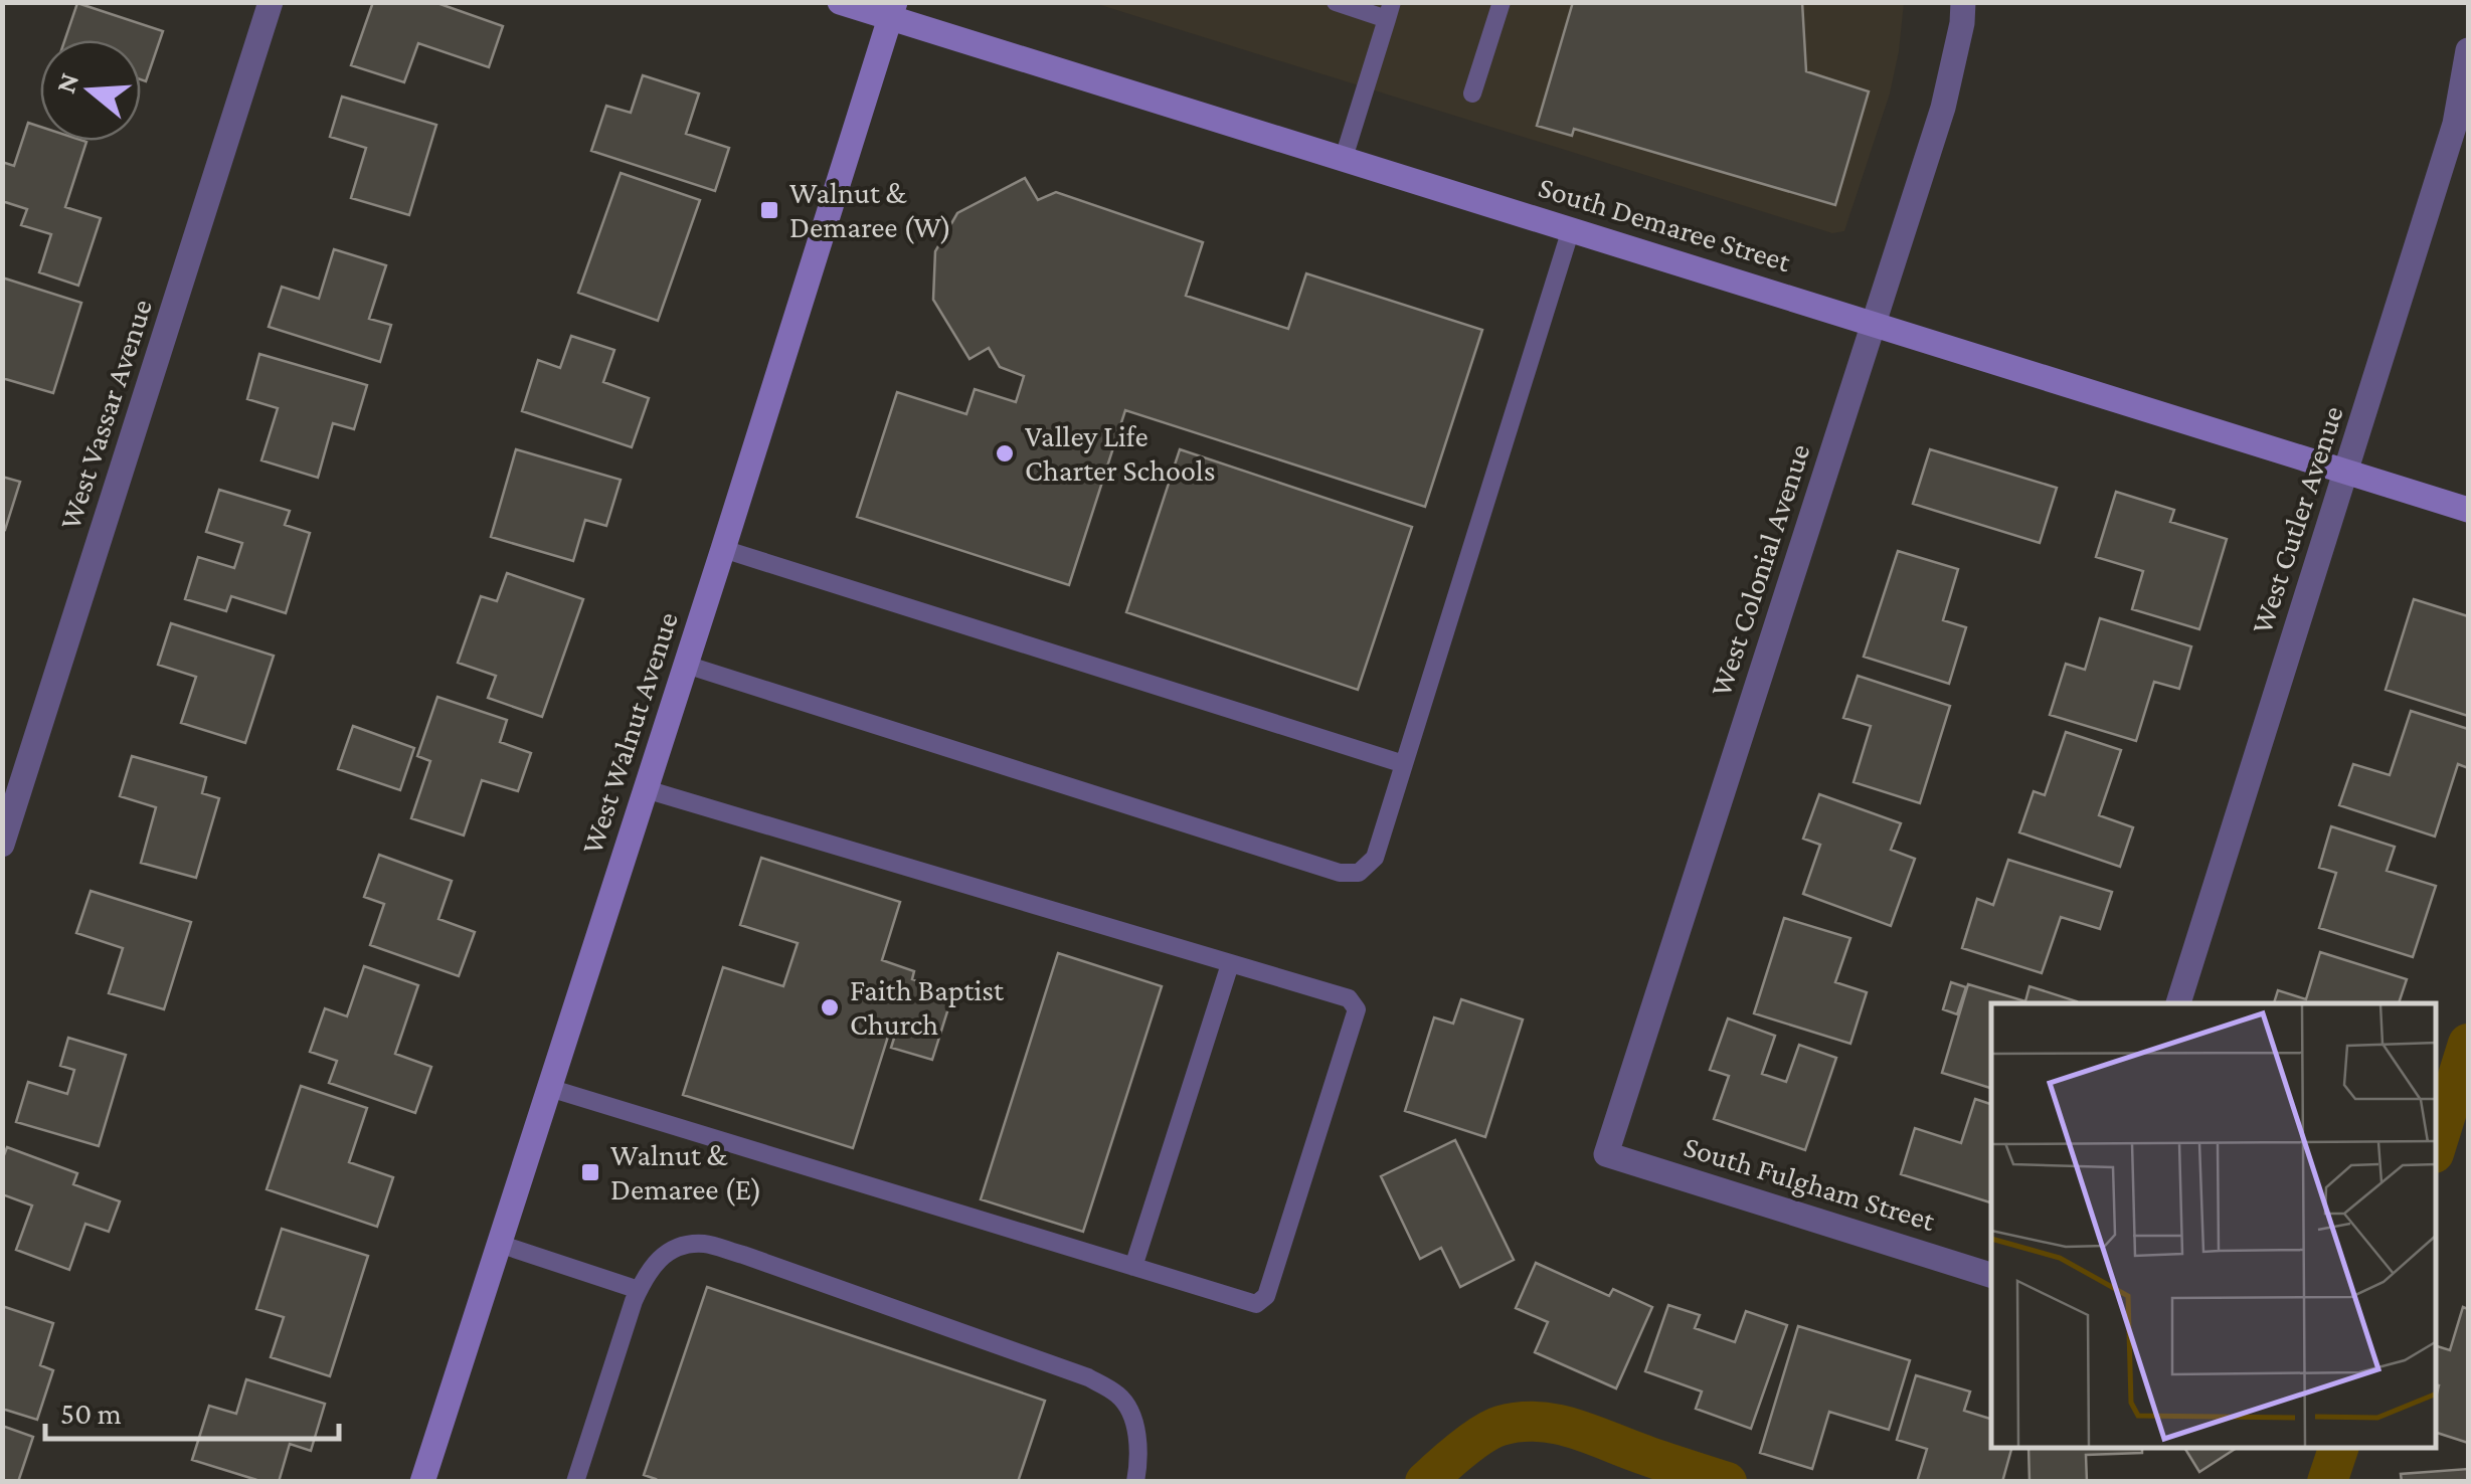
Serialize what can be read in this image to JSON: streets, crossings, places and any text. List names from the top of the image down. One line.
{"streets":{"main road":["South Demaree Street","West Walnut Avenue"],"street":["West Vassar Avenue","West Cutler Avenue","West Colonial Avenue","South Fulgham Street"]},"crossings":[["South Demaree Street","West Cutler Avenue"],["South Demaree Street","West Colonial Avenue"],["South Demaree Street","West Walnut Avenue"],["West Colonial Avenue","South Fulgham Street"]],"places":{"transit":["Walnut & Demaree (W)","Walnut & Demaree (E)"],"other":["Valley Life Charter Schools","Faith Baptist Church"]},"scale_bar":"50 m","north":"left"}
